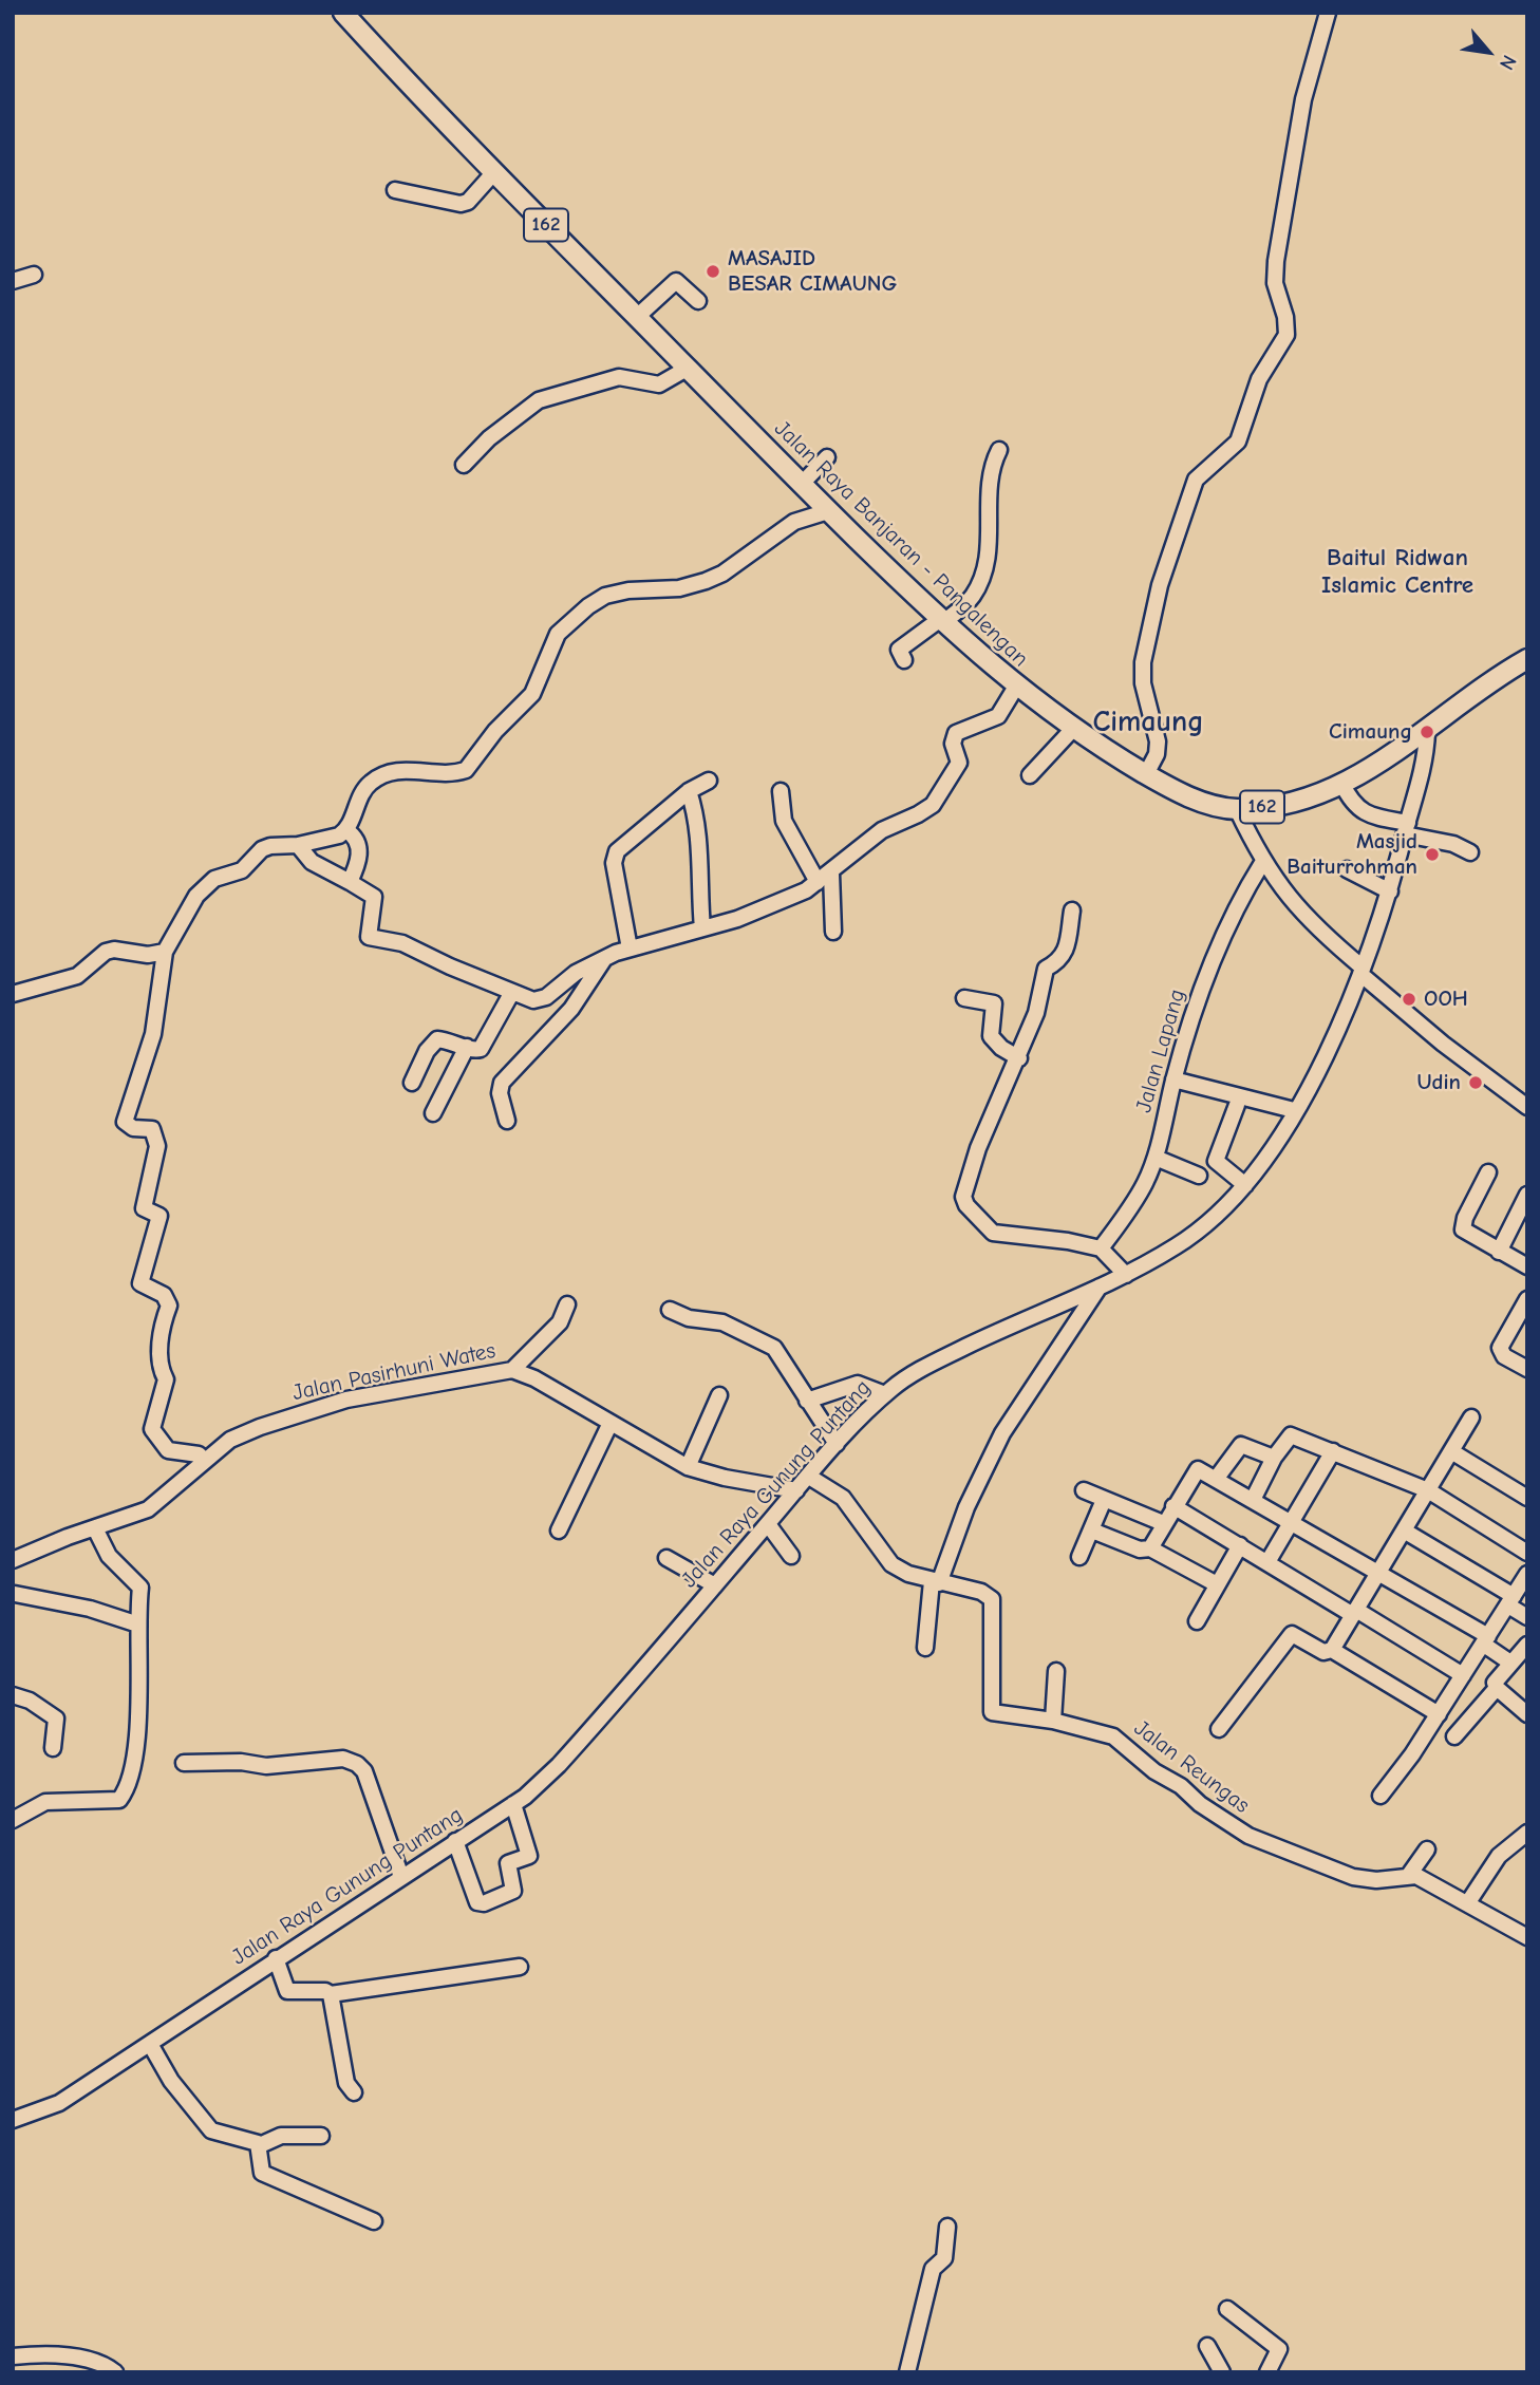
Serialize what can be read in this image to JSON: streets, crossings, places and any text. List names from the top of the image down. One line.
{"streets":{"main road":["162","Jalan Raya Banjaran - Pangalengan"],"street":["Jalan Lapang","Jalan Pasirhuni Wates","Jalan Raya Gunung Puntang","Jalan Reungas"]},"crossings":[["Jalan Raya Banjaran - Pangalengan","Jalan Raya Gunung Puntang"],["Jalan Pasirhuni Wates","Jalan Raya Gunung Puntang"],["Jalan Raya Gunung Puntang","Jalan Reungas"]],"districts":["Baitul Ridwan Islamic Centre","Cimaung"],"places":["MASAJID BESAR CIMAUNG","Cimaung","Masjid Baiturrohman","OOH","Udin"],"north":"bottom right"}
